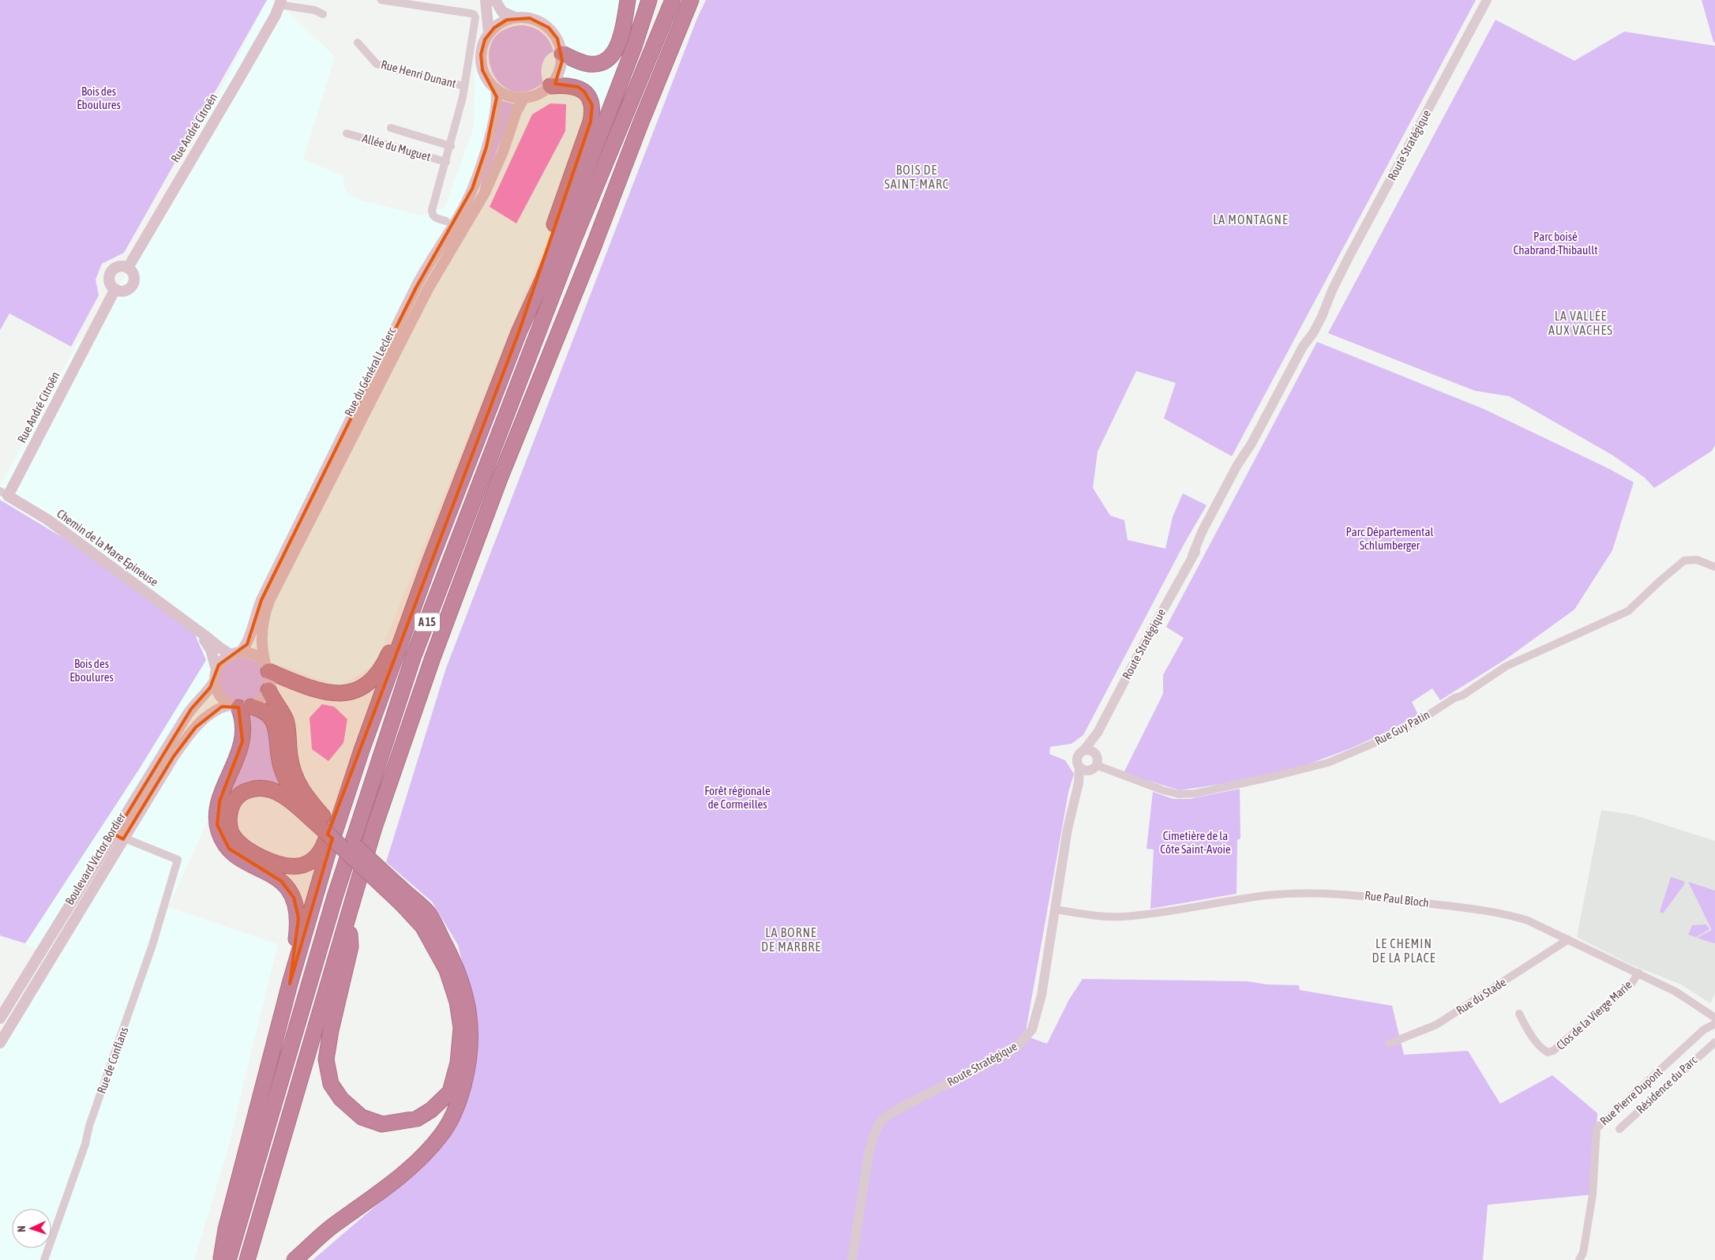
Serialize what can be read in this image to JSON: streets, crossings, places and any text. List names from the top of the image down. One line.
{"streets":{"highway":["A 15"],"main road":["Rue André Citroën","Rue du Général Leclerc","Chemin de la Mare Epineuse","Boulevard Victor Bordier"],"street":["Rue Henri Dunant","Route Stratégique","Allée du Muguet","Rue Guy Patin","Rue Paul Bloch","Rue du Stade","Clos de la Vierge Marie","Rue de Conflans","Résidence du Parc","Rue Pierre Dupont"]},"crossings":[["Rue André Citroën","Chemin de la Mare Epineuse"],["Route Stratégique","Rue Guy Patin"],["Route Stratégique","Rue Paul Bloch"],["Rue du Général Leclerc","Chemin de la Mare Epineuse"],["Rue du Général Leclerc","Boulevard Victor Bordier"],["Chemin de la Mare Epineuse","Boulevard Victor Bordier"],["Boulevard Victor Bordier","Rue de Conflans"],["Rue Paul Bloch","Rue du Stade"],["Rue Paul Bloch","Clos de la Vierge Marie"]],"districts":["BOIS DE SAINT-MARC","LA MONTAGNE","LA VALLÉE AUX VACHES","LA BORNE DE MARBRE","LE CHEMIN DE LA PLACE"],"parks":["Bois des Éboulures","Parc boisé Chabrand-Thibaullt","Parc Départemental Schlumberger","Bois des Eboulures","Forêt régionale de Cormeilles","Cimetière de la Côte Saint-Avoie"],"north":"left"}
